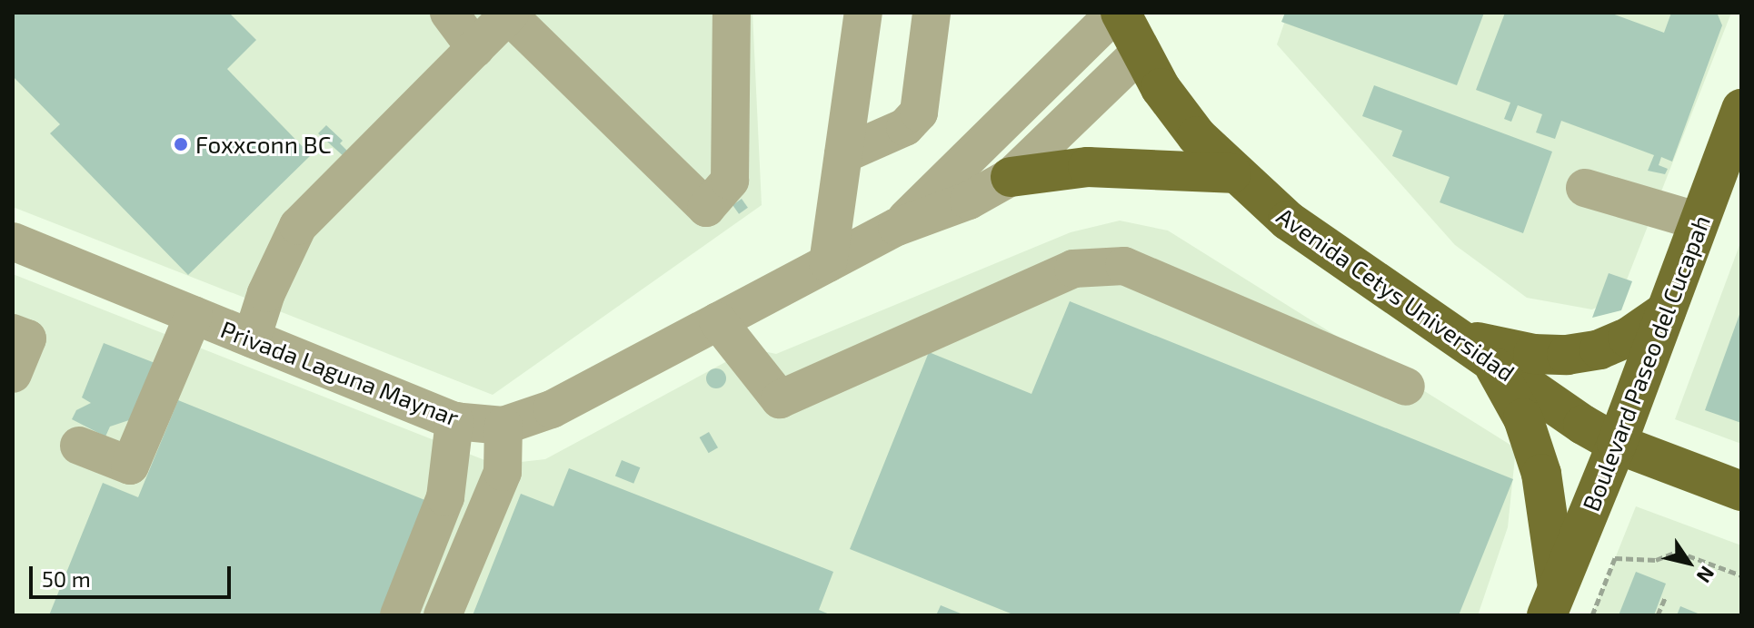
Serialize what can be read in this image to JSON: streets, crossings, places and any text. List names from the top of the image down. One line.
{"streets":{"main road":["Avenida Cetys Universidad","Boulevard Paseo del Cucapah"],"lane":["Privada Laguna Maynar"]},"crossings":[["Avenida Cetys Universidad","Boulevard Paseo del Cucapah"],["Avenida Cetys Universidad","Privada Laguna Maynar"]],"places":["Foxxconn BC"],"scale_bar":"50 m","north":"bottom right"}
